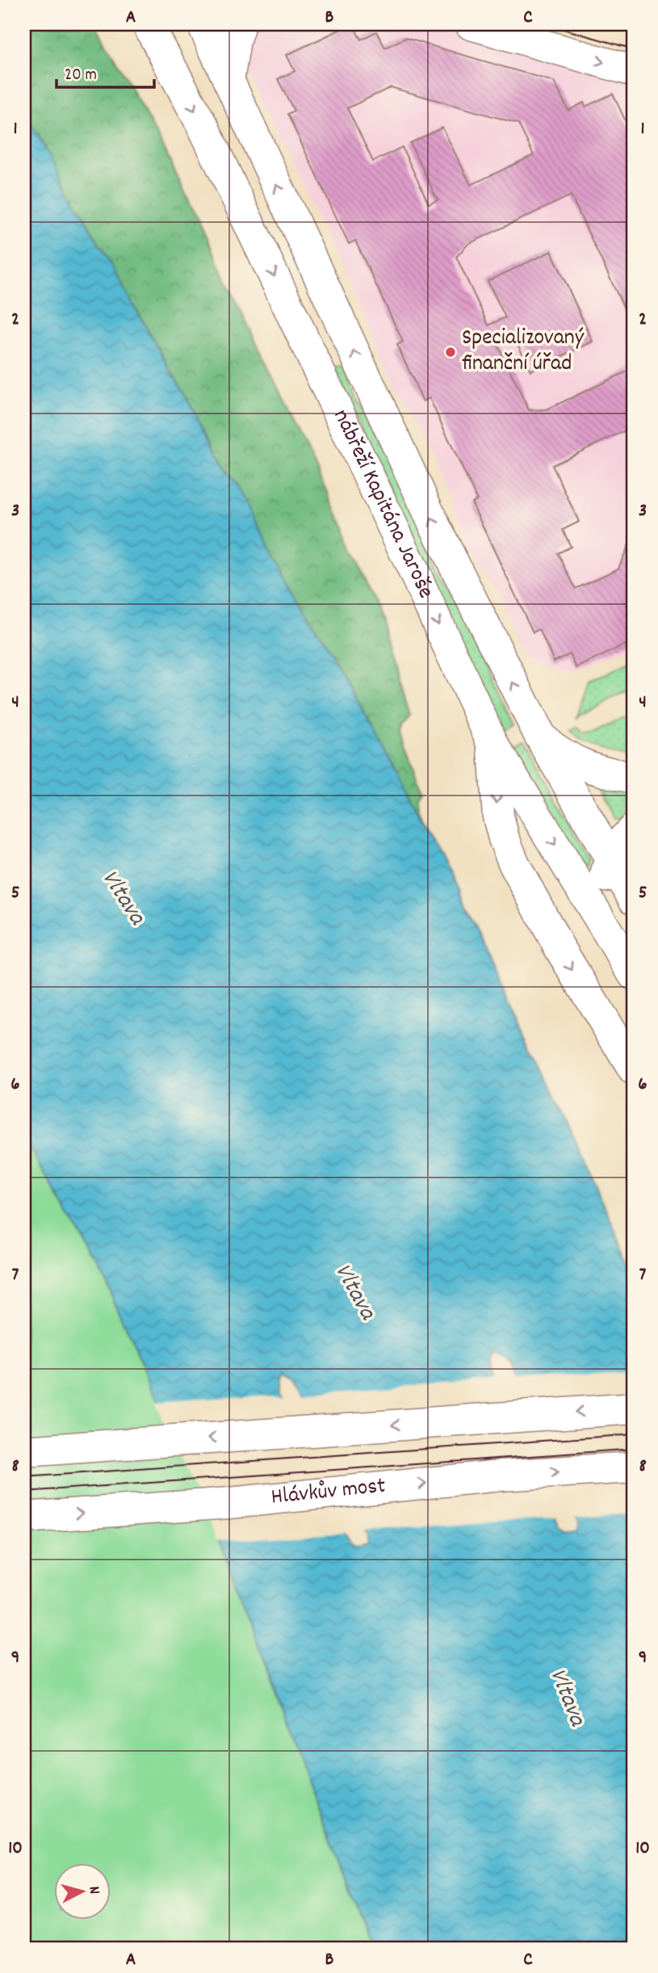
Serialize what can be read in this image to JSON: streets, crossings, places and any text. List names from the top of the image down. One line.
{"streets":{"main road":["nábřeží Kapitána Jaroše","Hlávkův most"]},"water":["Vltava"],"places":["Specializovaný finanční úřad"],"scale_bar":"20 m","north":"right","grid":{"columns":["A","B","C"],"rows":["1","2","3","4","5","6","7","8","9","10"]}}
